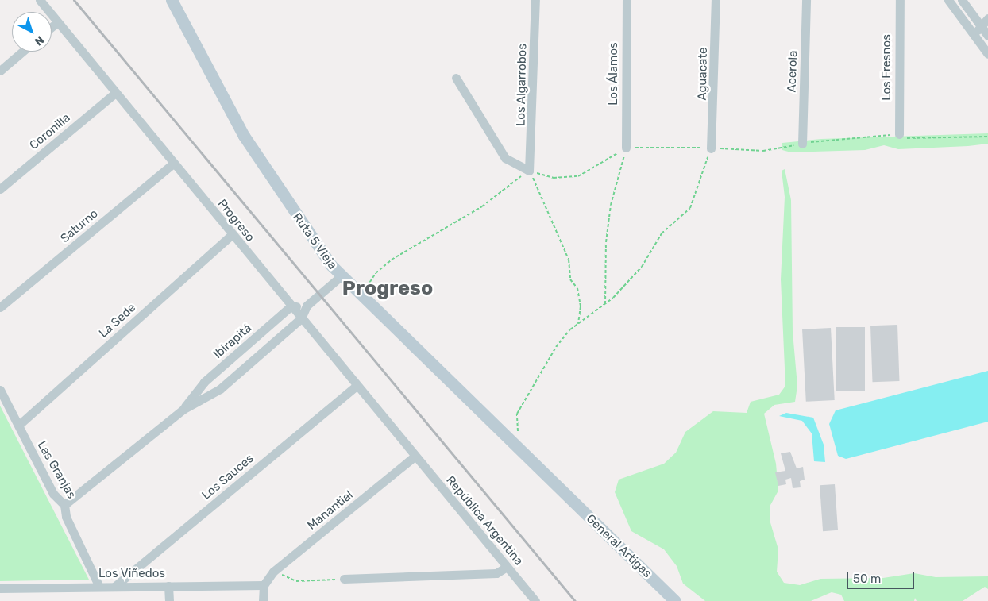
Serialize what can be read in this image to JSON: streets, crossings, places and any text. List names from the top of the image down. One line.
{"streets":{"street":["Los Fresnos","Acerola","Los Álamos","Aguacate","Los Algarrobos","Coronilla","Progreso","Saturno","Ruta 5 Vieja","La Sede","Ibirapitá","Las Granjas","Los Sauces","Manantial","República Argentina","General Artigas","Los Viñedos"]},"crossings":[["Coronilla","Progreso"],["Progreso","Saturno"],["Progreso","La Sede"],["Progreso","Ibirapitá"],["Progreso","Los Sauces"],["Progreso","Manantial"],["Progreso","República Argentina"],["Ruta 5 Vieja","Ibirapitá"],["Ruta 5 Vieja","General Artigas"],["La Sede","Las Granjas"],["Ibirapitá","Las Granjas"],["Las Granjas","Los Viñedos"],["Los Sauces","Los Viñedos"],["Manantial","República Argentina"],["Manantial","Los Viñedos"]],"districts":["Progreso"],"scale_bar":"50 m","north":"bottom right"}
